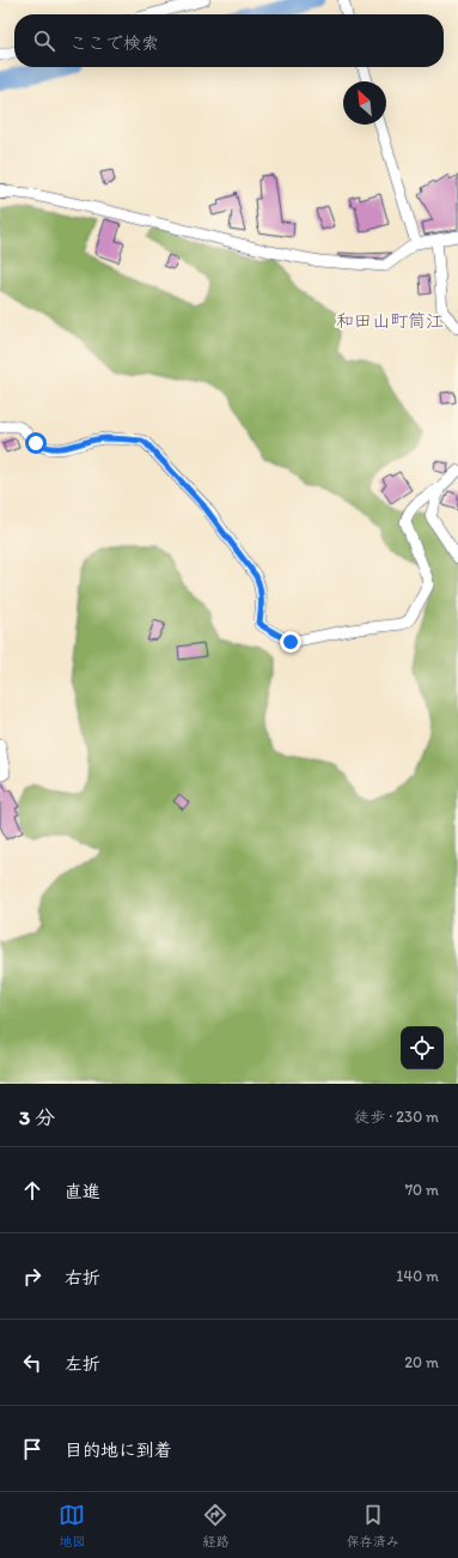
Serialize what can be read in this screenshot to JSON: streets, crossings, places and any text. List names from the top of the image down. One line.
{"districts":["和田山町筒江"],"north":"top left","page":{"search":"ここで検索","heading":["3 分","徒歩 · 230 m"],"list":[["直進","70 m"],["右折","140 m"],["左折","20 m"],"目的地に到着"],"nav":["地図","経路","保存済み"]}}
